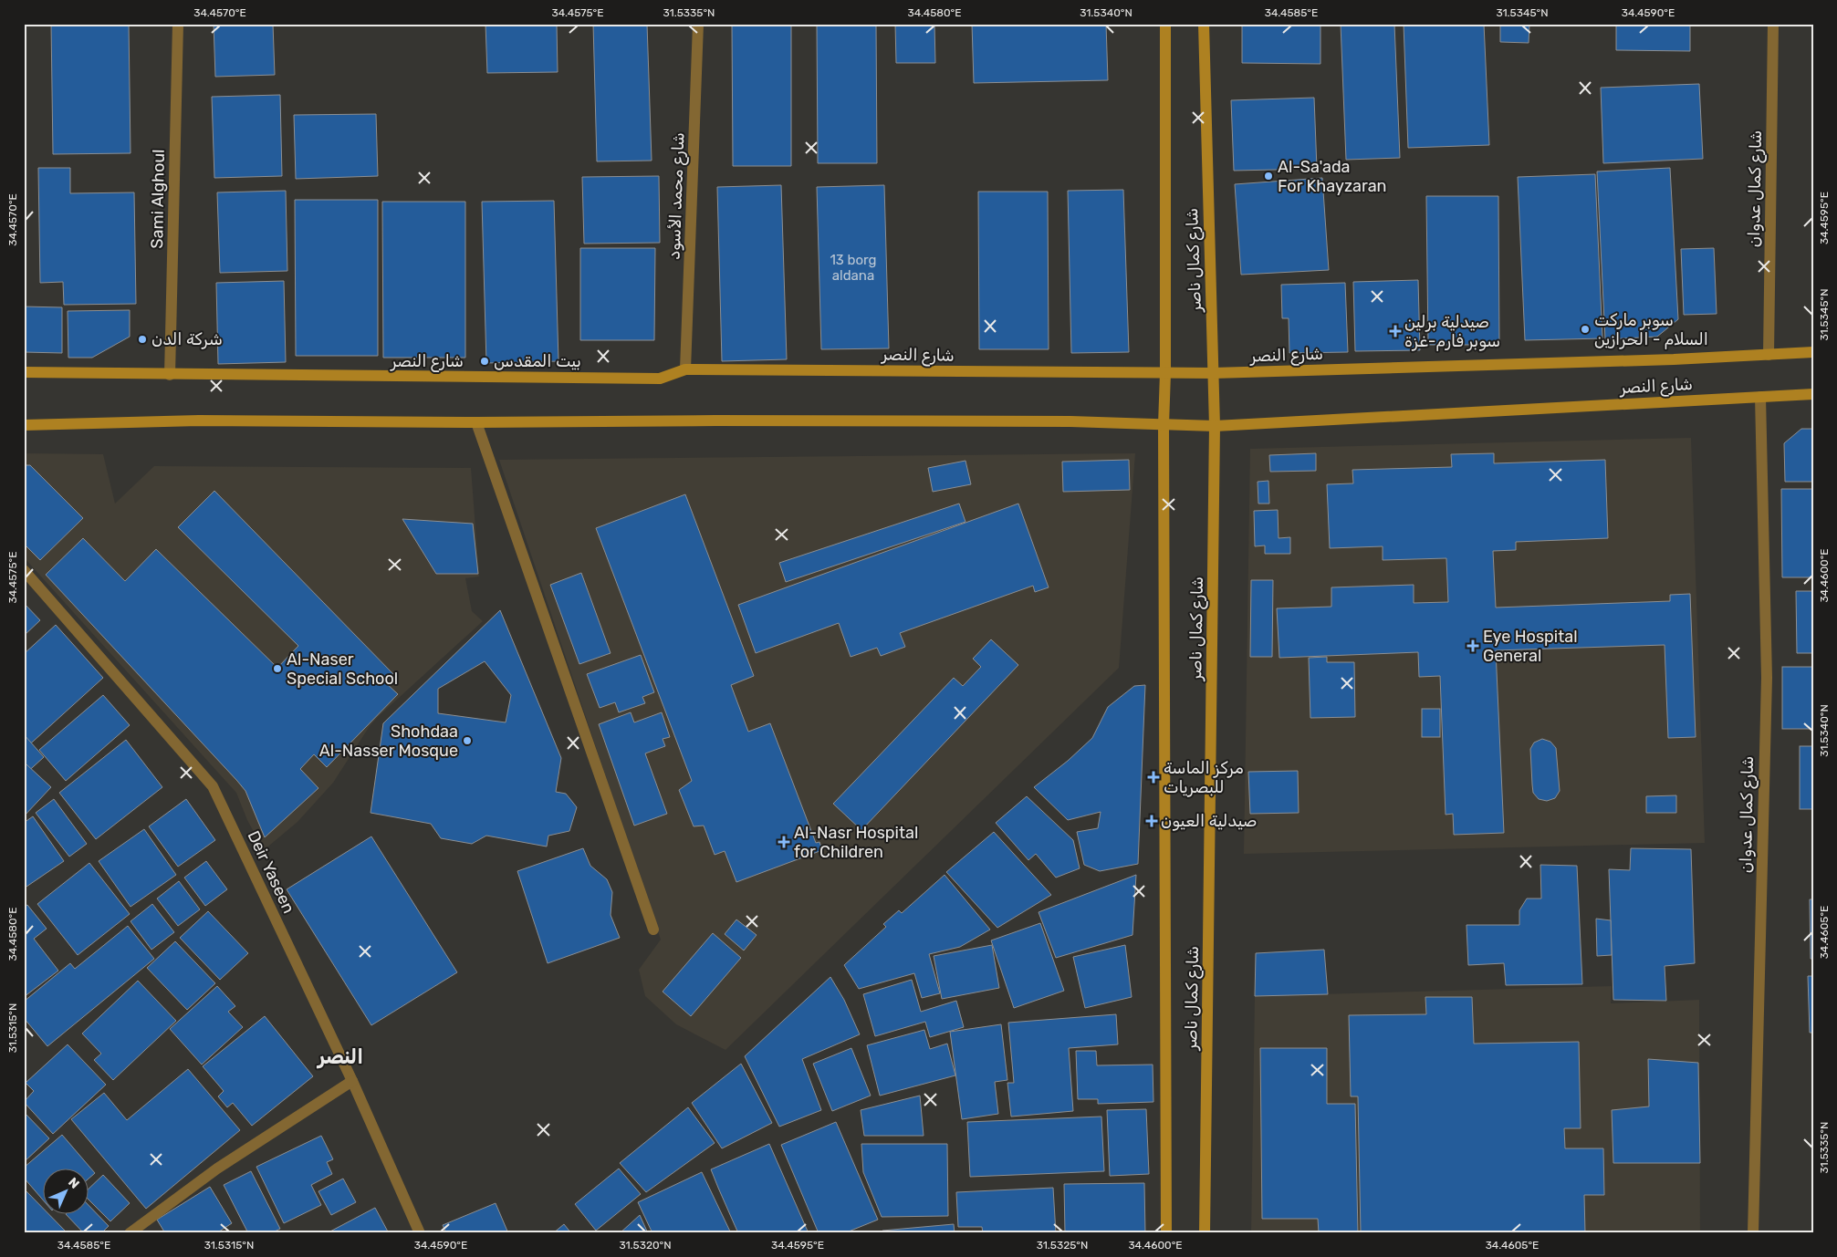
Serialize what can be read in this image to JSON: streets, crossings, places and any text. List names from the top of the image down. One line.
{"streets":{"main road":["شارع كمال ناصر","شارع النصر"],"street":["شارع كمال عدوان","شارع محمد الأسود","Sami Alghoul","Deir Yaseen"]},"crossings":[["شارع كمال عدوان","شارع النصر"],["شارع محمد الأسود","شارع النصر"],["Sami Alghoul","شارع النصر"],["شارع كمال ناصر","شارع النصر"]],"districts":["النصر"],"places":{"other":["Al-Sa'ada For Khayzaran","سوبر ماركت السلام - الحرازين","شركة الدن","بيت المقدس","Al-Naser Special School","Shohdaa Al-Nasser Mosque"],"health":["صيدلية برلين سوبر فارم-غزة","Eye Hospital General","مركز الماسة للبصريات","صيدلية العيون","Al-Nasr Hospital for Children"]},"house_numbers":["13 borg aldana"],"north":"top right","coordinates":["34.4570°E","34.4575°E","31.5335°N","34.4580°E","31.5340°N","34.4585°E","31.5345°N","34.4590°E","34.4595°E","34.4600°E","34.4605°E","31.5315°N","31.5320°N","31.5325°N"]}
